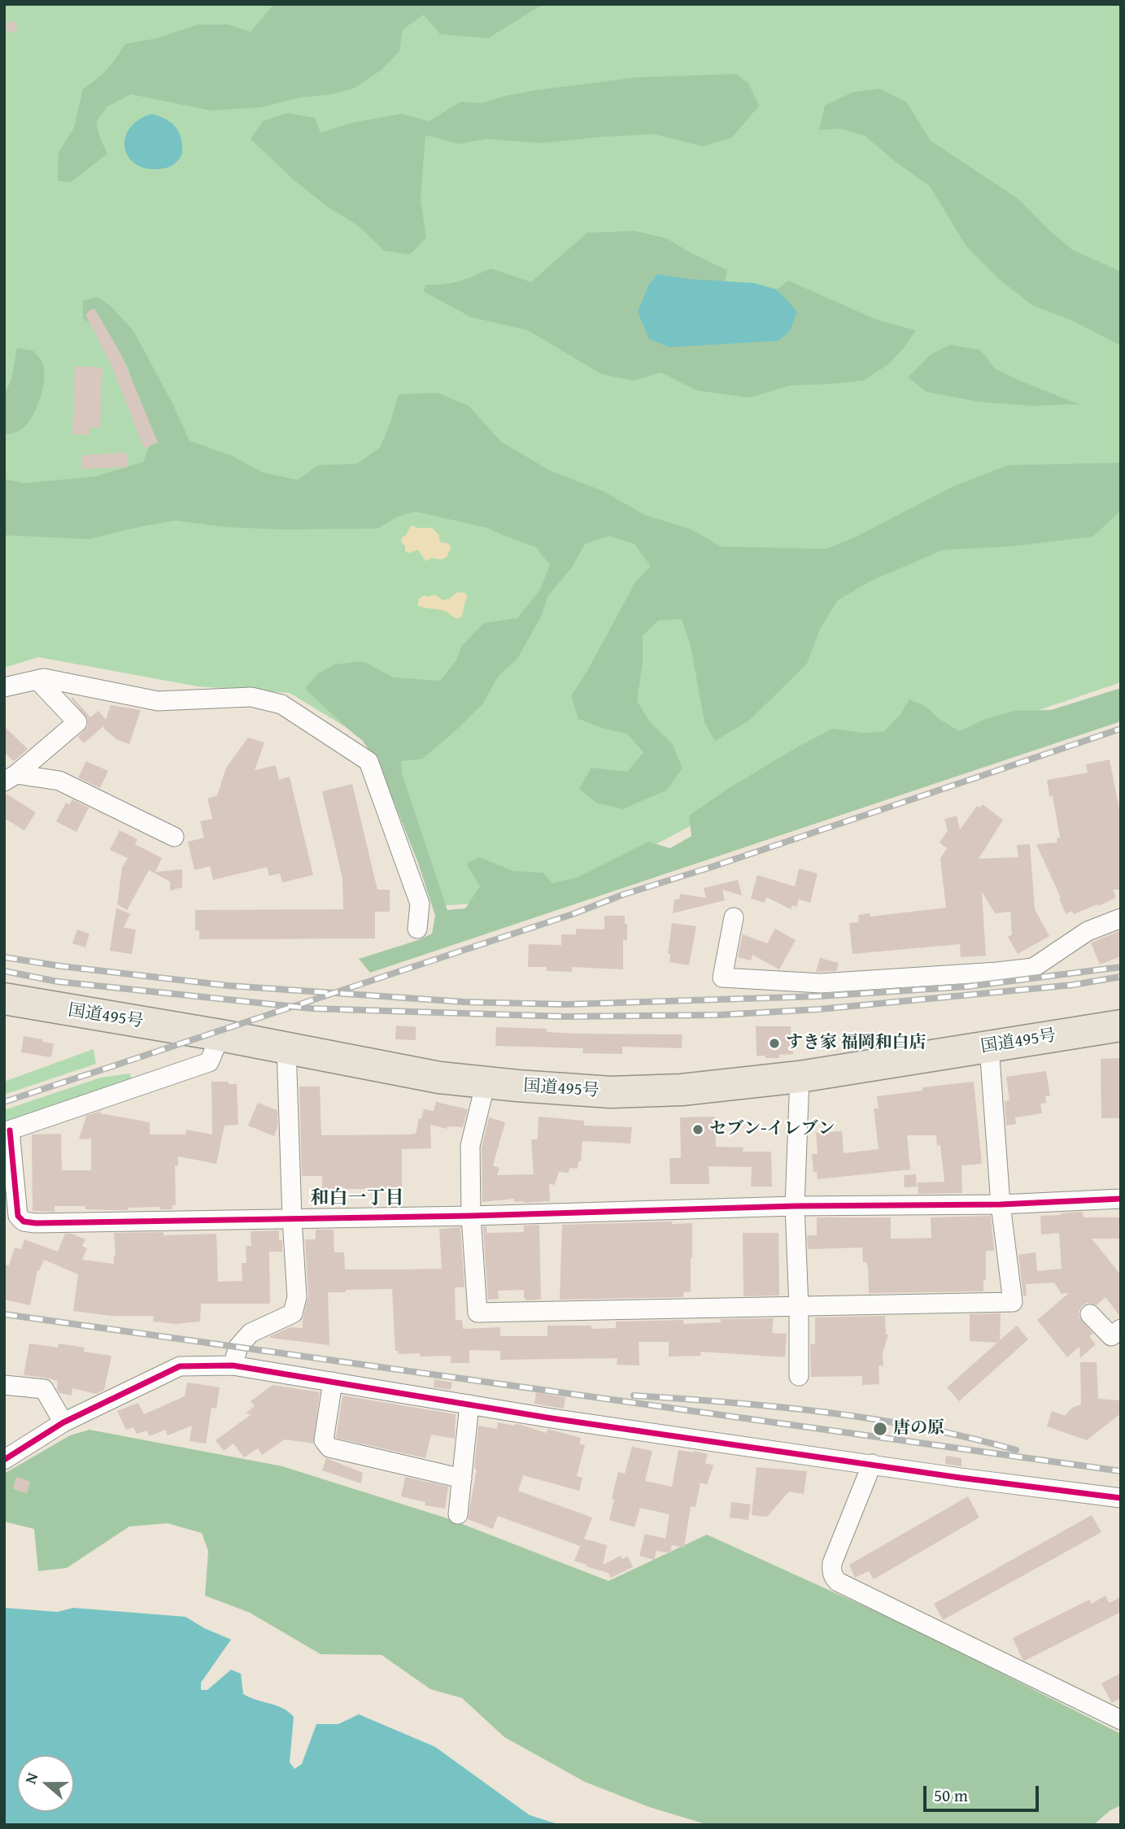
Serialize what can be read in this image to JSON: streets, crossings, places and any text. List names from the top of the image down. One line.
{"streets":{"highway":["国道495号"]},"districts":["和白一丁目"],"places":["すき家 福岡和白店","セブン-イレブン","唐の原"],"scale_bar":"50 m","north":"left"}
